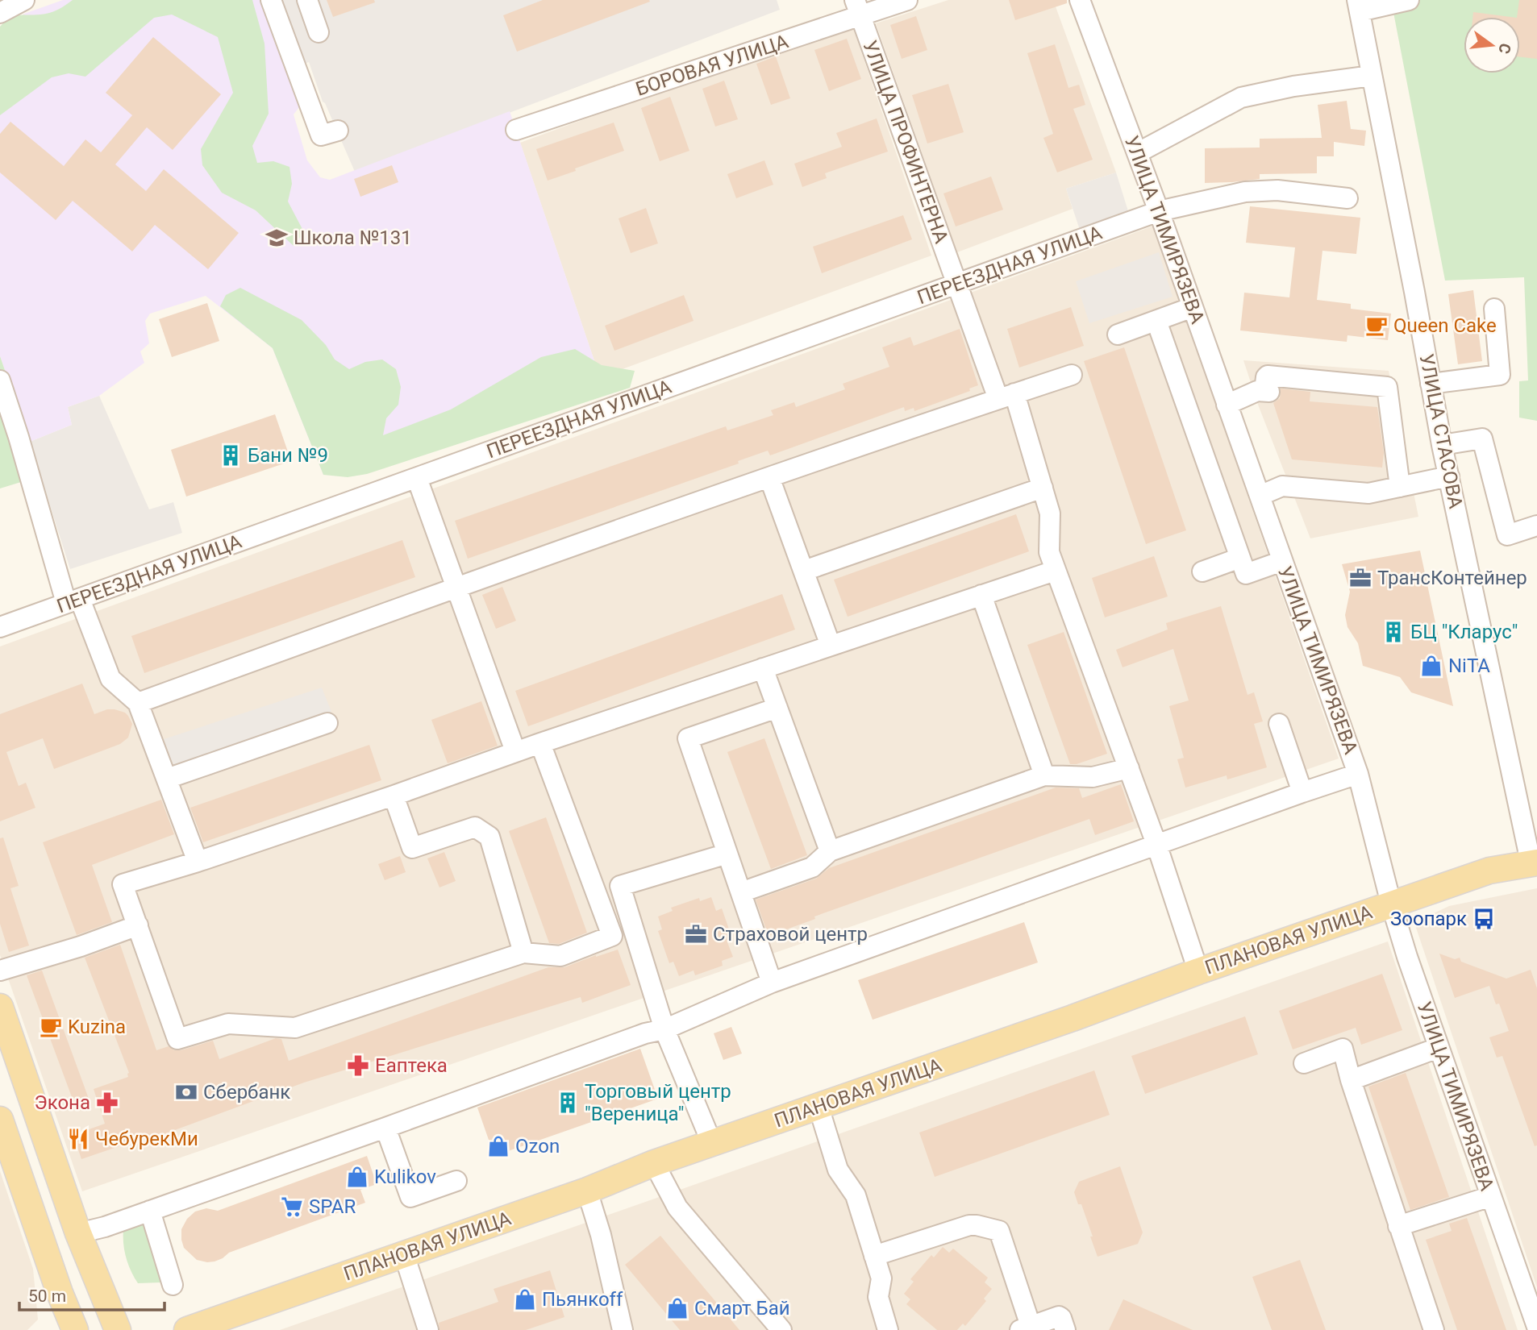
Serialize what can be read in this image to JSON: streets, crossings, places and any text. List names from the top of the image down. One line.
{"streets":{"main road":["ПЛАНОВАЯ УЛИЦА"],"street":["БОРОВАЯ УЛИЦА","УЛИЦА ПРОФИНТЕРНА","УЛИЦА ТИМИРЯЗЕВА","ПЕРЕЕЗДНАЯ УЛИЦА","УЛИЦА СТАСОВА"]},"crossings":[["БОРОВАЯ УЛИЦА","УЛИЦА ПРОФИНТЕРНА"],["УЛИЦА ПРОФИНТЕРНА","ПЕРЕЕЗДНАЯ УЛИЦА"],["УЛИЦА ПРОФИНТЕРНА","ПЛАНОВАЯ УЛИЦА"],["УЛИЦА ТИМИРЯЗЕВА","ПЕРЕЕЗДНАЯ УЛИЦА"],["УЛИЦА ТИМИРЯЗЕВА","ПЛАНОВАЯ УЛИЦА"],["УЛИЦА СТАСОВА","ПЛАНОВАЯ УЛИЦА"]],"places":{"school or university":["Школа №131"],"cafe":["Queen Cake","Kuzina"],"building":["Бани №9","БЦ \"Кларус\"","Торговый центр \"Вереница\""],"office":["ТрансКонтейнер","Страховой центр"],"shop":["NiTA","Ozon","Kulikov","Пьянкоff","Смарт Бай"],"bus stop":["Зоопарк"],"pharmacy":["Еаптека","Экона"],"bank":["Сбербанк"],"restaurant":["ЧебурекМи"],"supermarket":["SPAR"]},"scale_bar":"50 m","north":"right"}
